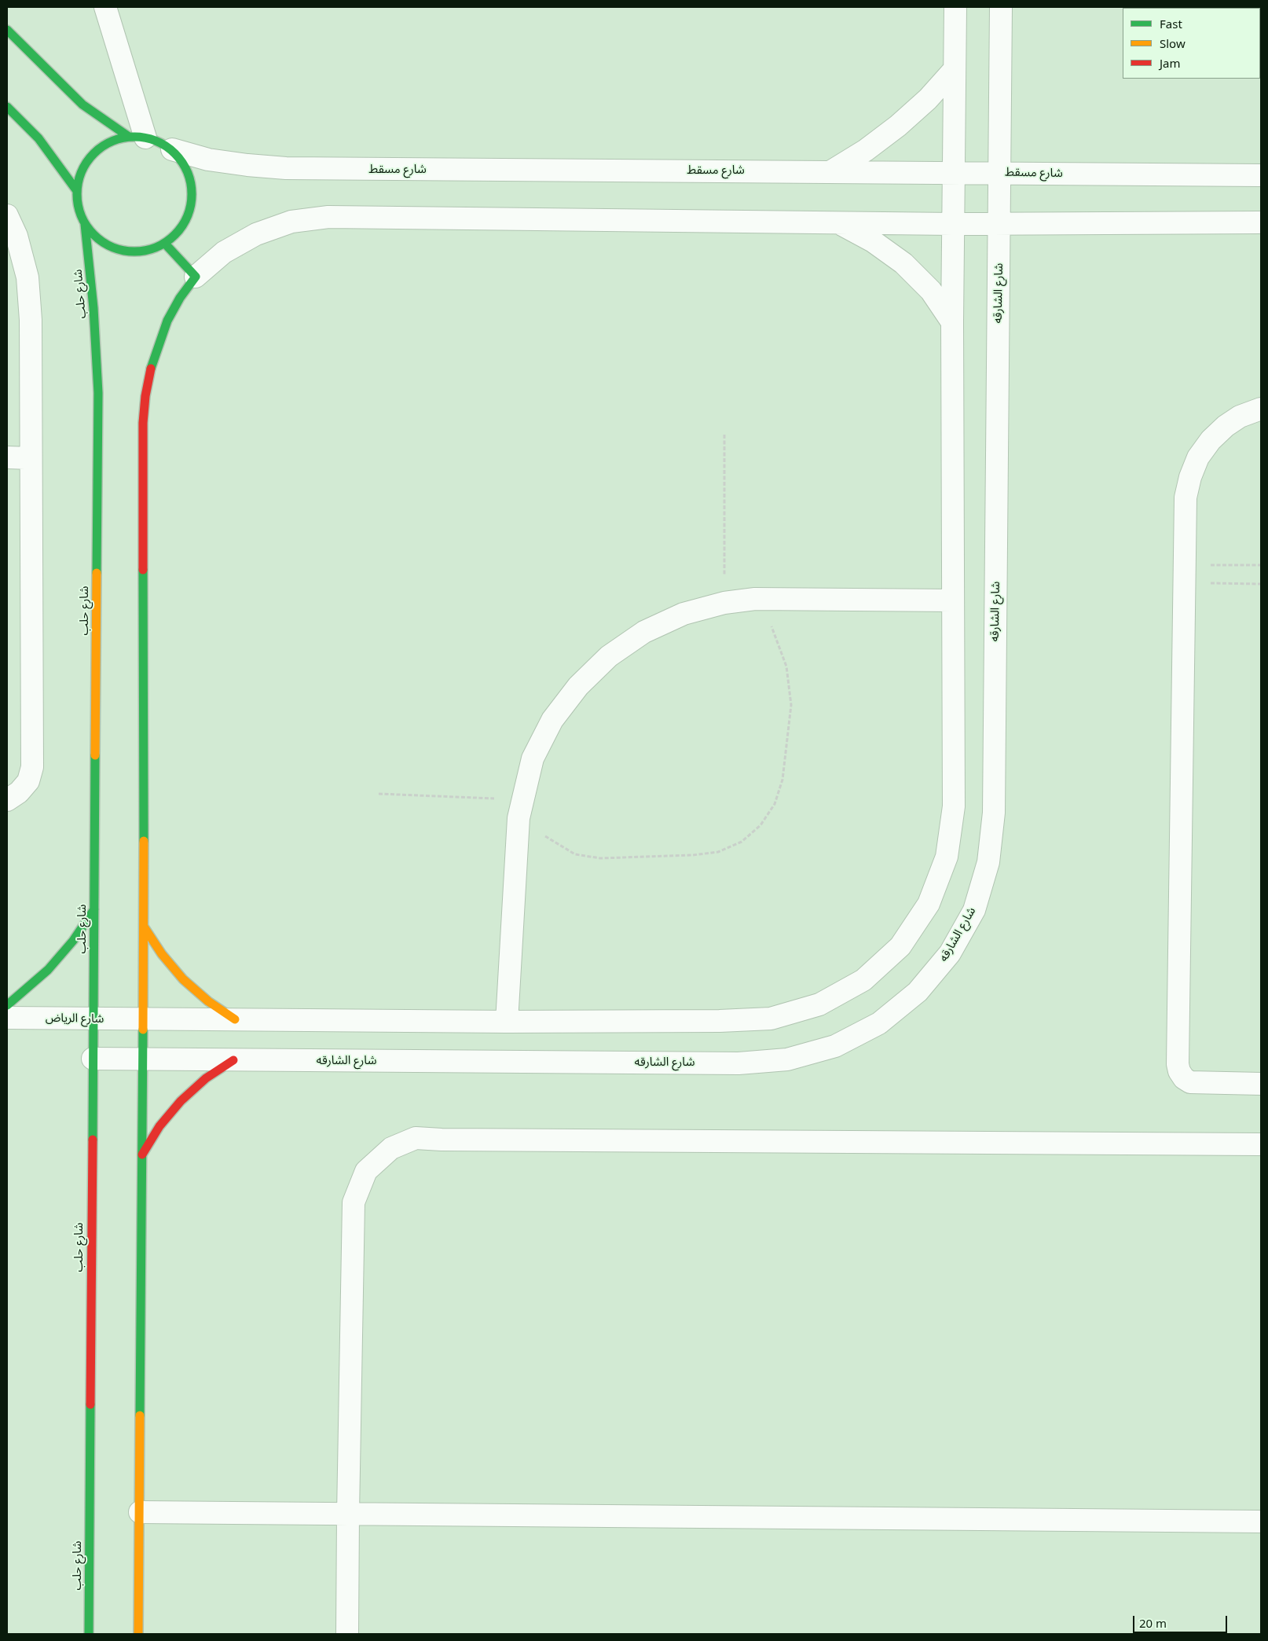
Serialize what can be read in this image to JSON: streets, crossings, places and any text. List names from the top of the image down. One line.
{"streets":{"street":["شارع مسقط","شارع الشارقه","شارع حلب","شارع الرياض"]},"crossings":[["شارع مسقط","شارع الشارقه"],["شارع مسقط","شارع حلب"],["شارع حلب","شارع الرياض"]],"legend":["Fast","Slow","Jam"],"scale_bar":"20 m"}
